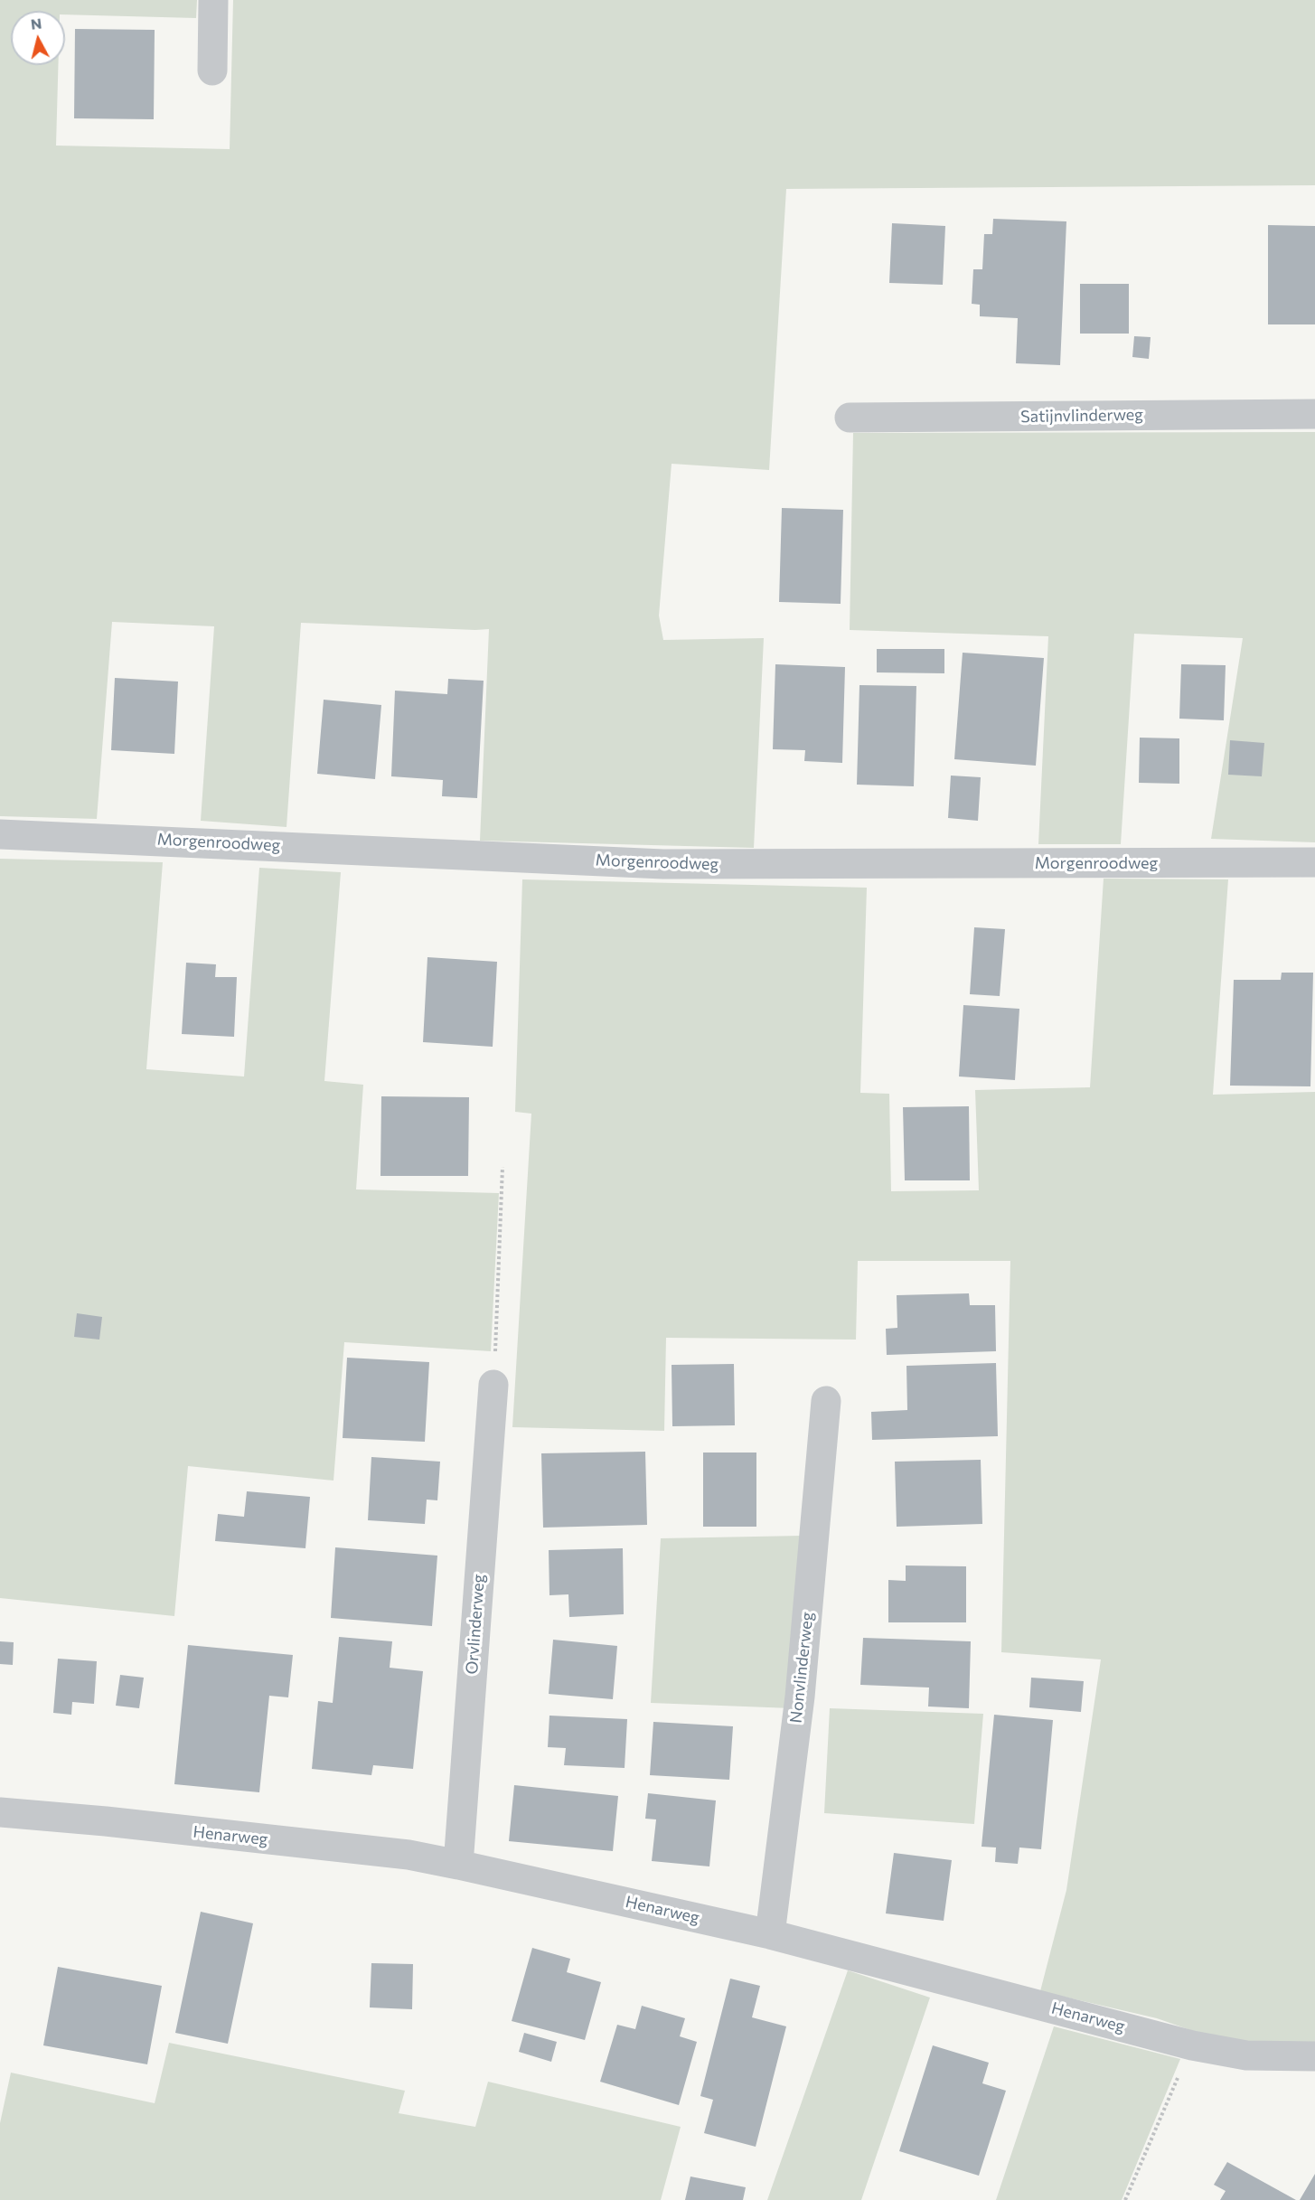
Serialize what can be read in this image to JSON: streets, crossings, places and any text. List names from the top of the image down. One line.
{"streets":{"street":["Satijnvlinderweg","Morgenroodweg","Orvlinderweg","Nonvlinderweg","Henarweg"]},"crossings":[["Orvlinderweg","Henarweg"],["Nonvlinderweg","Henarweg"]],"north":"top"}
